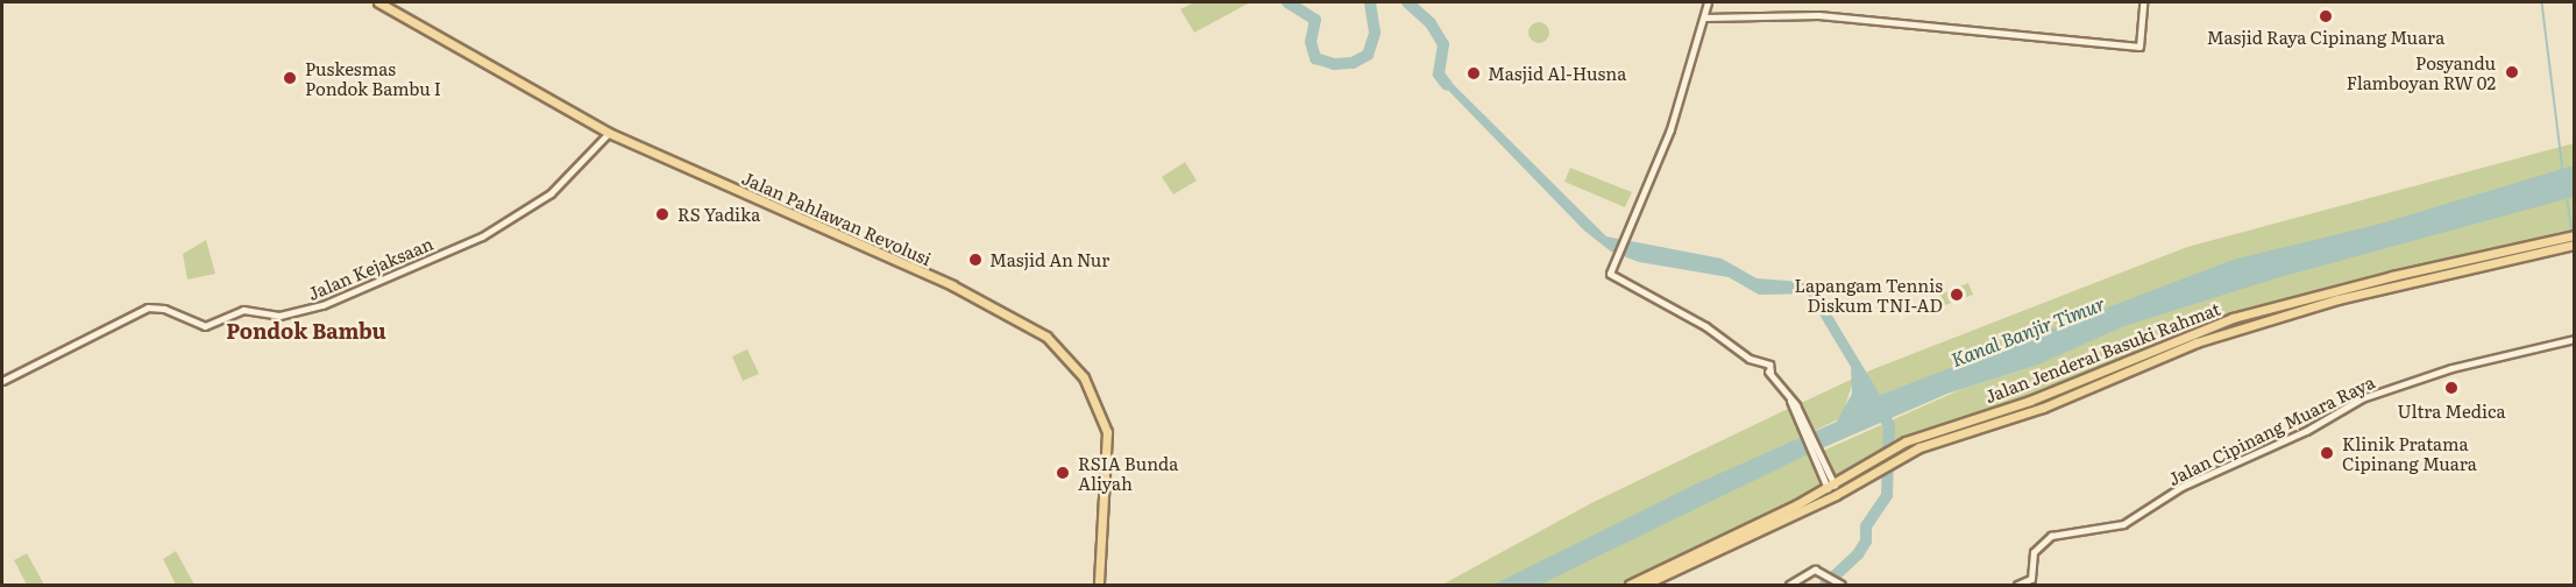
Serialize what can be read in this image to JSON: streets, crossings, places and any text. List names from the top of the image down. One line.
{"streets":{"main road":["Jalan Pahlawan Revolusi","Jalan Jenderal Basuki Rahmat"],"street":["Jalan Kejaksaan","Jalan Cipinang Muara Raya"]},"crossings":[["Jalan Pahlawan Revolusi","Jalan Kejaksaan"]],"districts":["Pondok Bambu"],"water":["Kanal Banjir Timur"],"places":["Masjid Raya Cipinang Muara","Posyandu Flamboyan RW 02","Masjid Al-Husna","Puskesmas Pondok Bambu I","RS Yadika","Masjid An Nur","Lapangam Tennis Diskum TNI-AD","Ultra Medica","Klinik Pratama Cipinang Muara","RSIA Bunda Aliyah"]}
